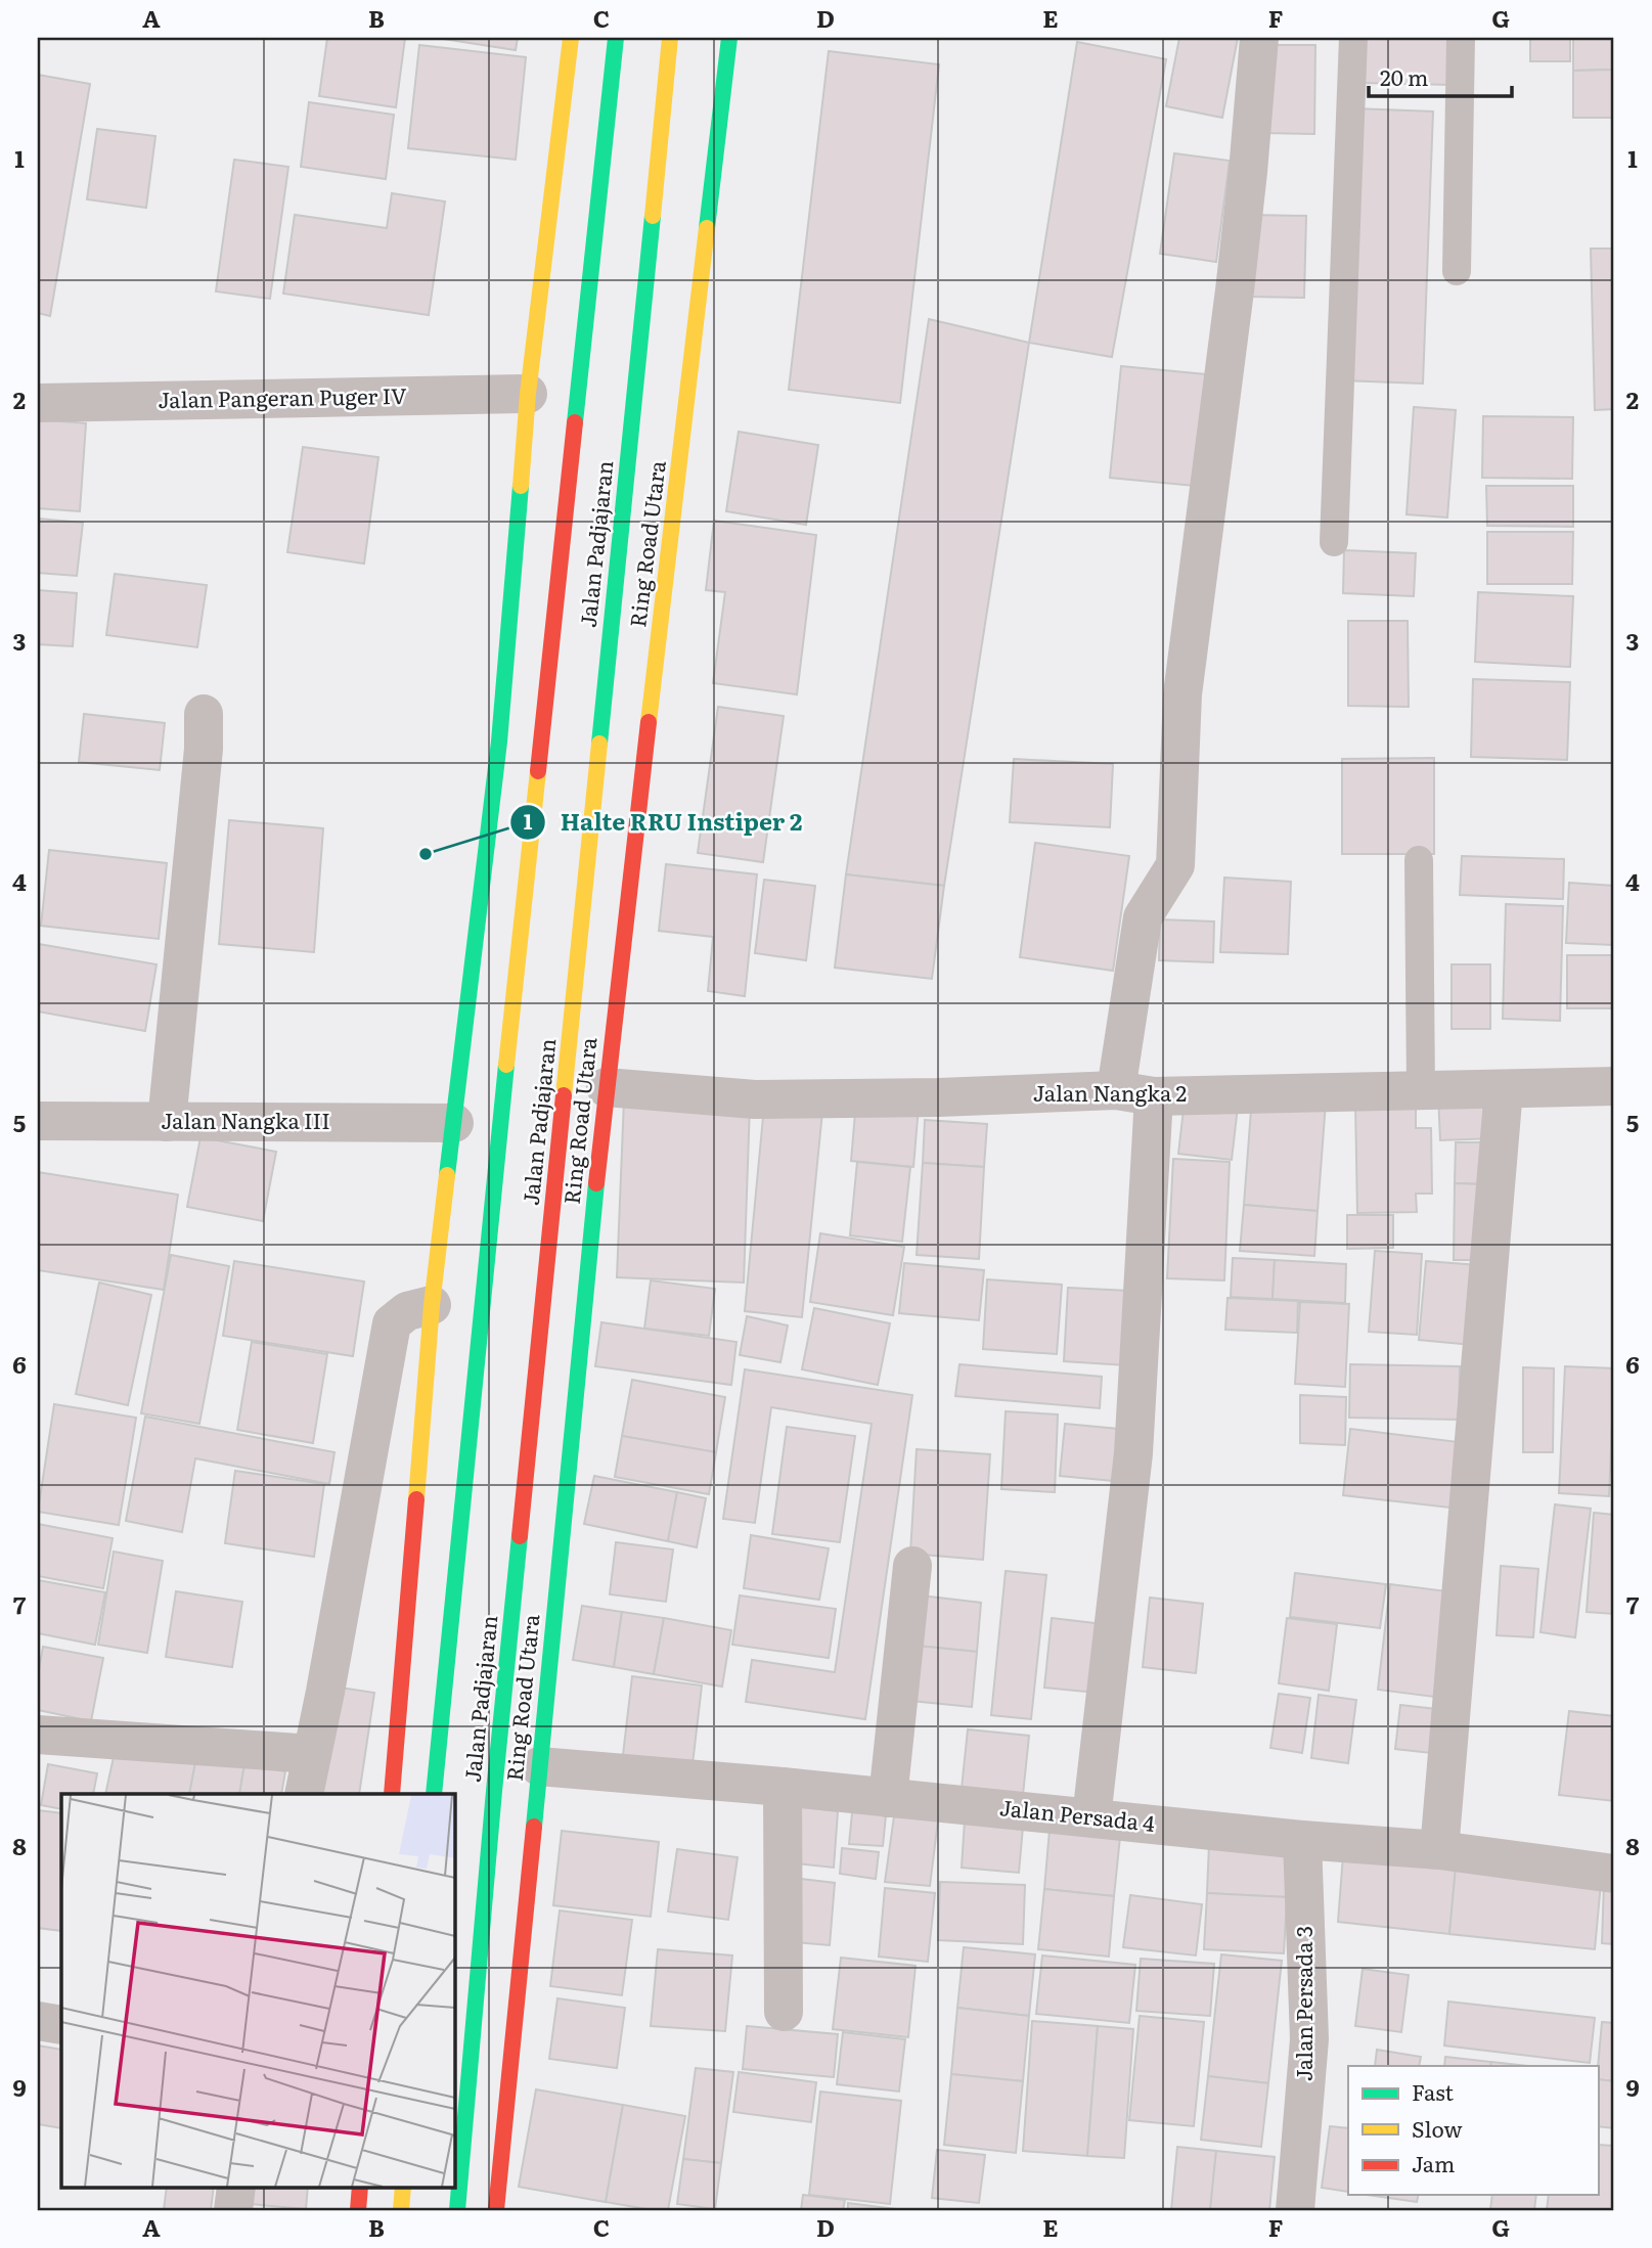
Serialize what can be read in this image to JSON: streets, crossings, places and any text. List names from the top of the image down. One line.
{"streets":{"highway":["Jalan Padjajaran","Ring Road Utara"],"street":["Jalan Pangeran Puger IV","Jalan Nangka 2","Jalan Nangka III","Jalan Persada 4","Jalan Persada 3"]},"crossings":[["Ring Road Utara","Jalan Nangka 2"],["Ring Road Utara","Jalan Persada 4"],["Jalan Persada 4","Jalan Persada 3"]],"places":["Halte RRU Instiper 2"],"legend":["Fast","Slow","Jam"],"scale_bar":"20 m","grid":{"columns":["A","B","C","D","E","F","G"],"rows":["1","2","3","4","5","6","7","8","9"]}}
